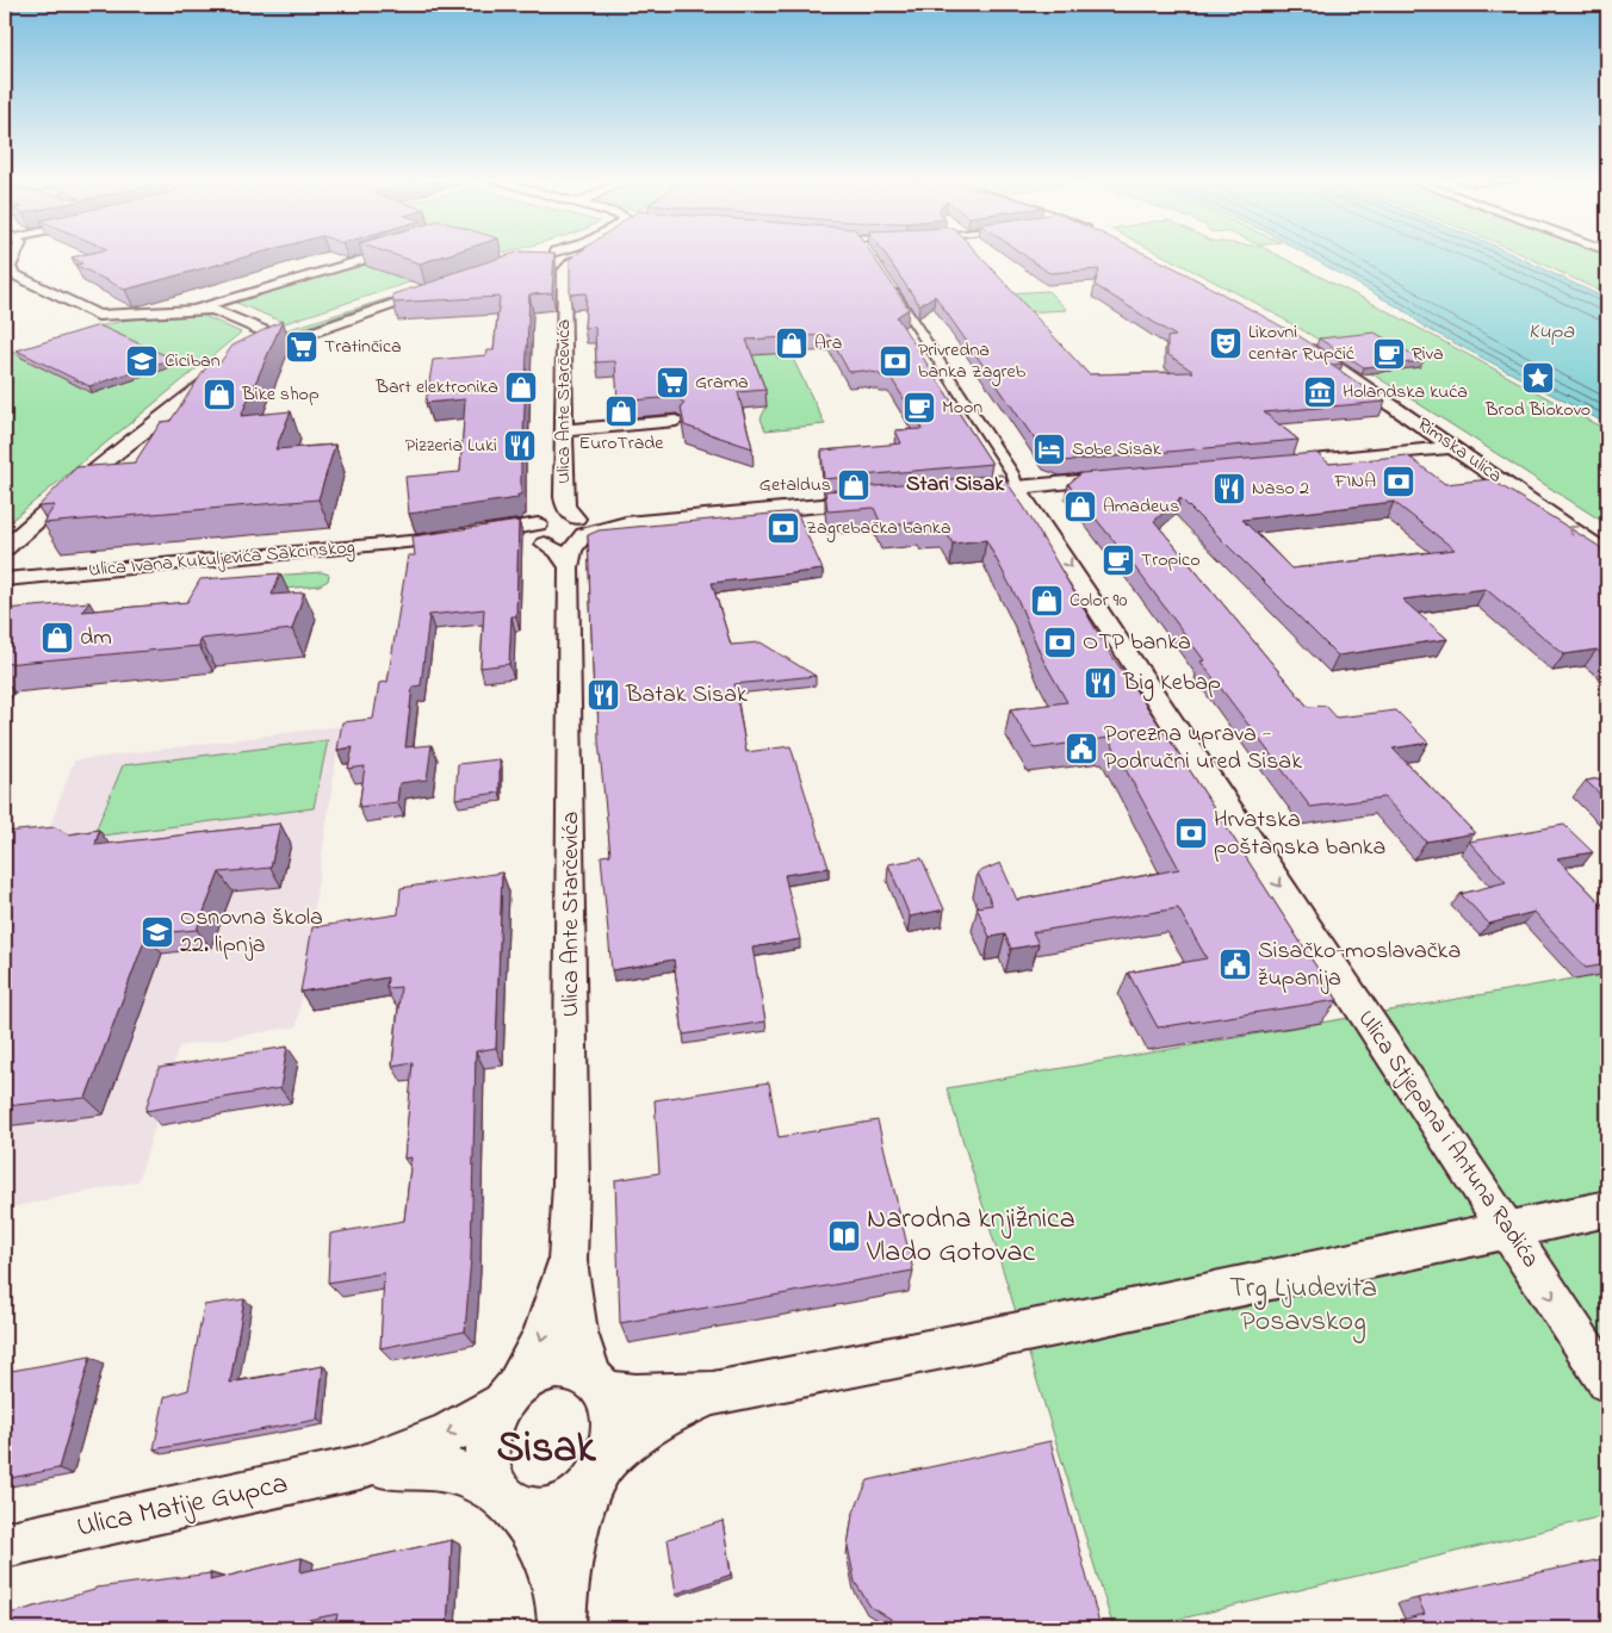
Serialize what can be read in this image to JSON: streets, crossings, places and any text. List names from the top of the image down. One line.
{"streets":{"street":["Ulica Ante Starčevića","Rimska ulica","Ulica Ivana Kukuljevića Sakcinskog","Ulica Stjepana i Antuna Radića","Ulica Matije Gupca"]},"crossings":[["Ulica Ante Starčevića","Ulica Ivana Kukuljevića Sakcinskog"],["Ulica Ante Starčevića","Ulica Matije Gupca"]],"one_way":["Rimska ulica","Ulica Stjepana i Antuna Radića"],"districts":["Stari Sisak","Sisak"],"water":["Kupa"],"parks":["Trg Ljudevita Posavskog"],"places":{"shop":["Ara","Bart elektronika","Bike shop","EuroTrade","Getaldus","Amadeus","Color 90","dm"],"theatre":["Likovni centar Rupčić"],"supermarket":["Tratinčica","Grama"],"cafe":["Riva","Moon","Tropico"],"school or university":["Ciciban","Osnovna škola 22. lipnja"],"bank":["Privredna banka Zagreb","FINA","Zagrebačka banka","OTP banka","Hrvatska poštanska banka"],"place":["Brod Biokovo"],"museum":["Holandska kuća"],"restaurant":["Pizzeria Luki","Naso 2","Big Kebap","Batak Sisak"],"hotel":["Sobe Sisak"],"public building":["Porezna uprava - Područni ured Sisak","Sisačko-moslavačka županija"],"library":["Narodna knjižnica Vlado Gotovac"]}}
